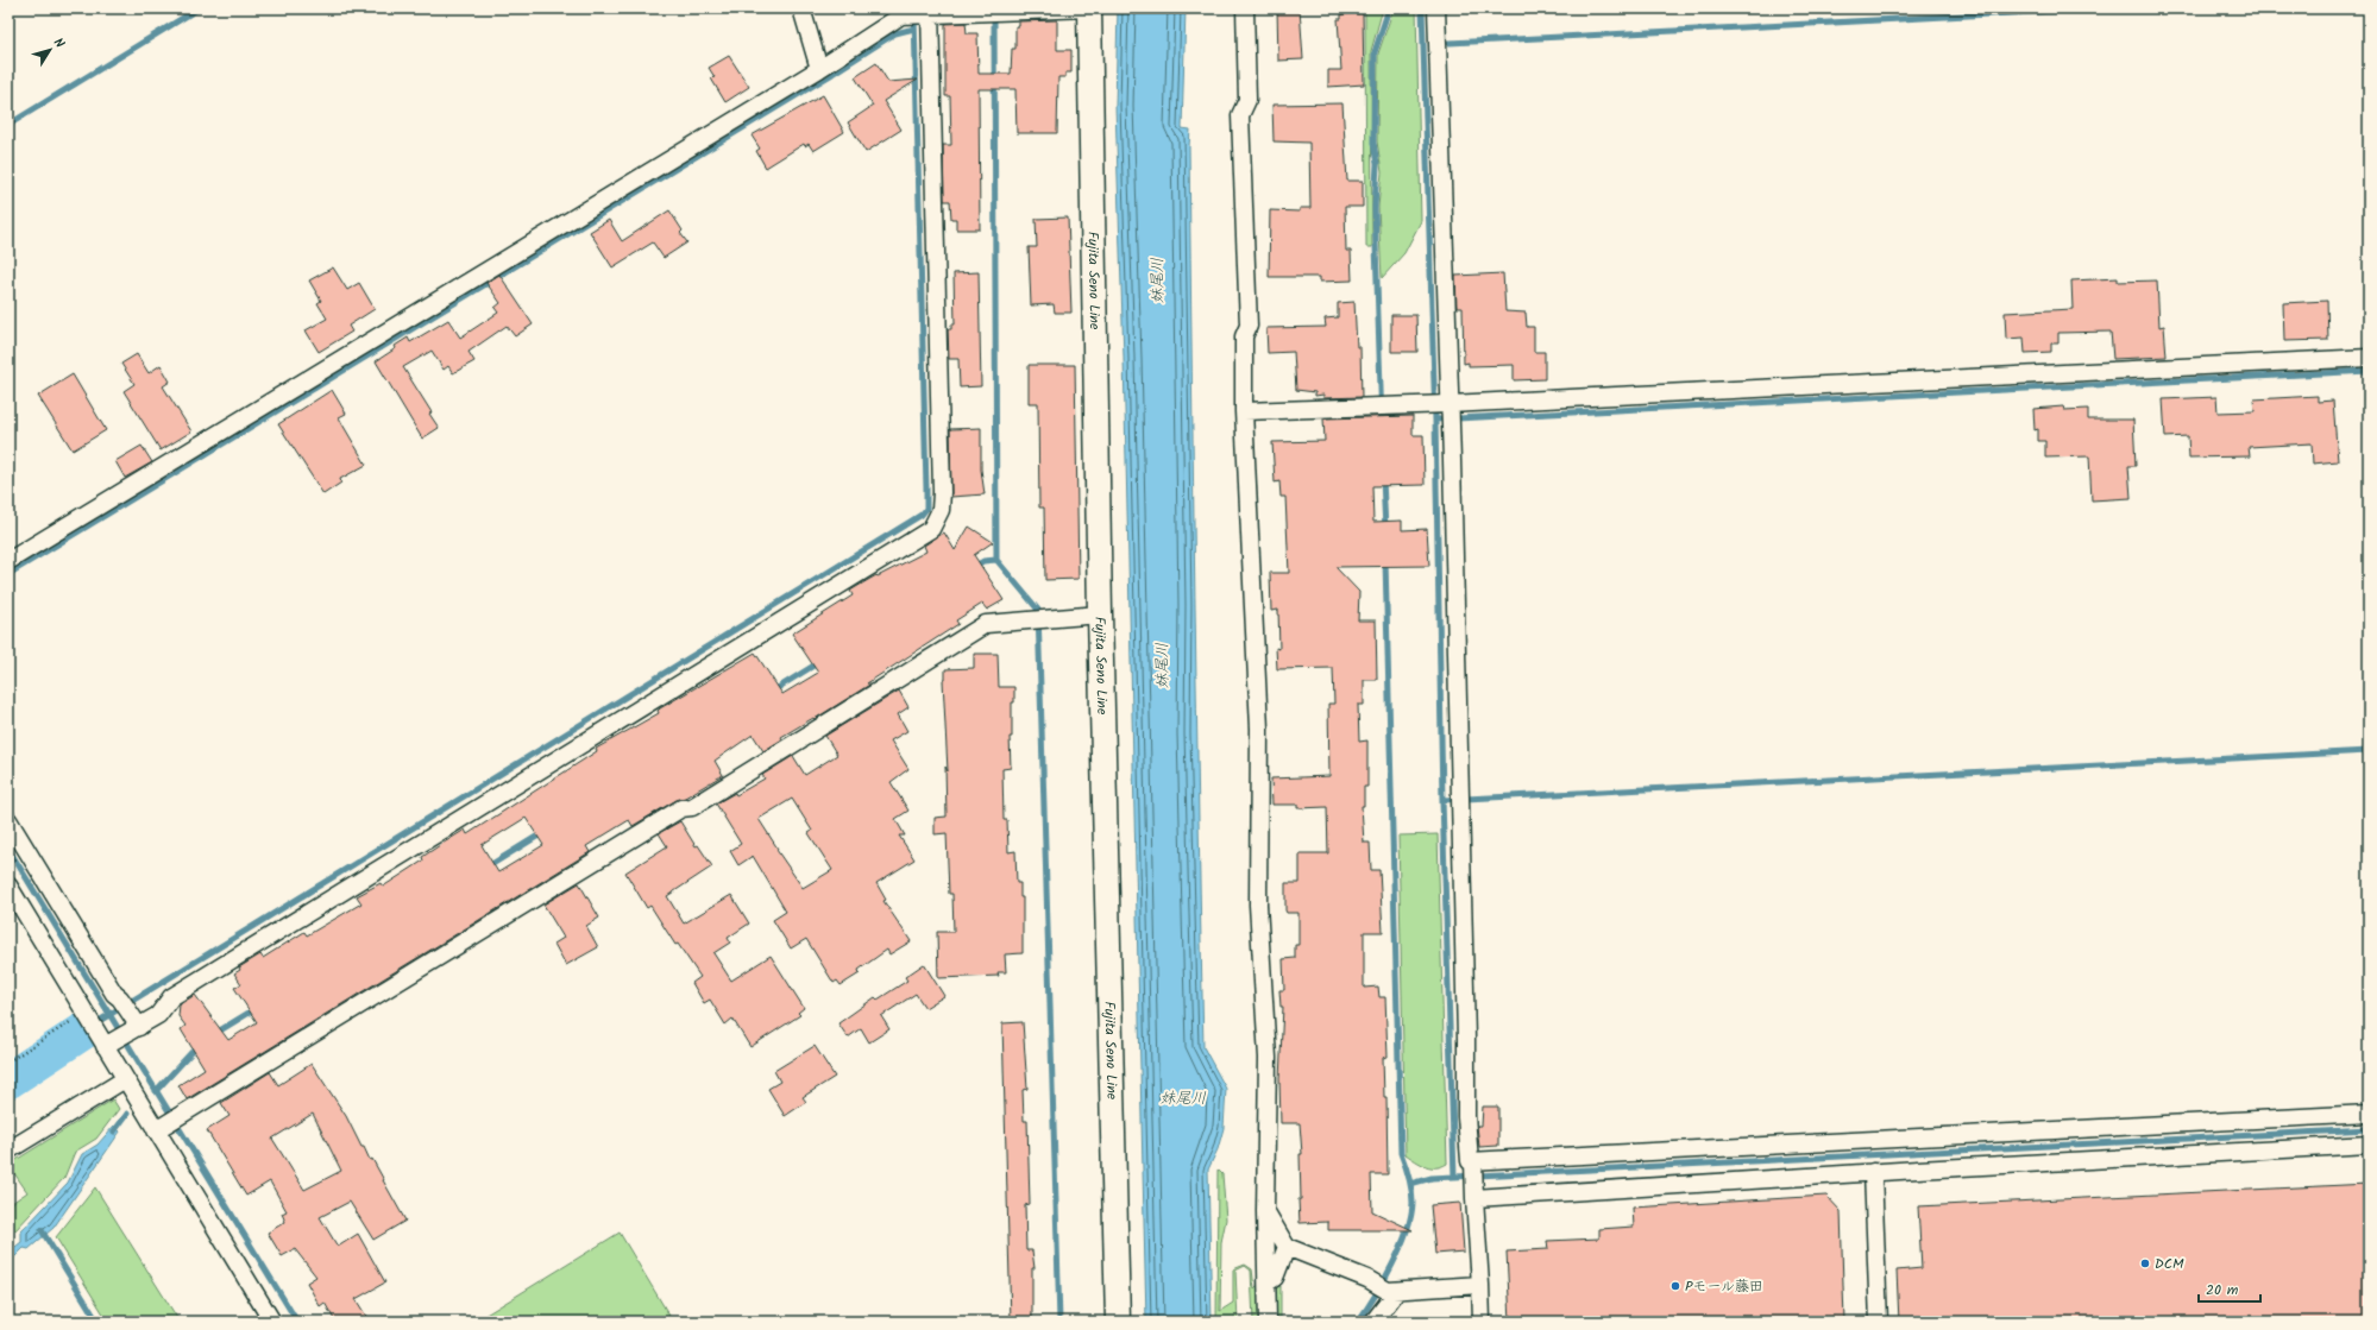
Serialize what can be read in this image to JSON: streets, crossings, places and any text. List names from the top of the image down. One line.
{"streets":{"main road":["Fujita Seno Line"]},"water":["妹尾川"],"places":["DCM","Pモール藤田"],"scale_bar":"20 m","north":"top right"}
